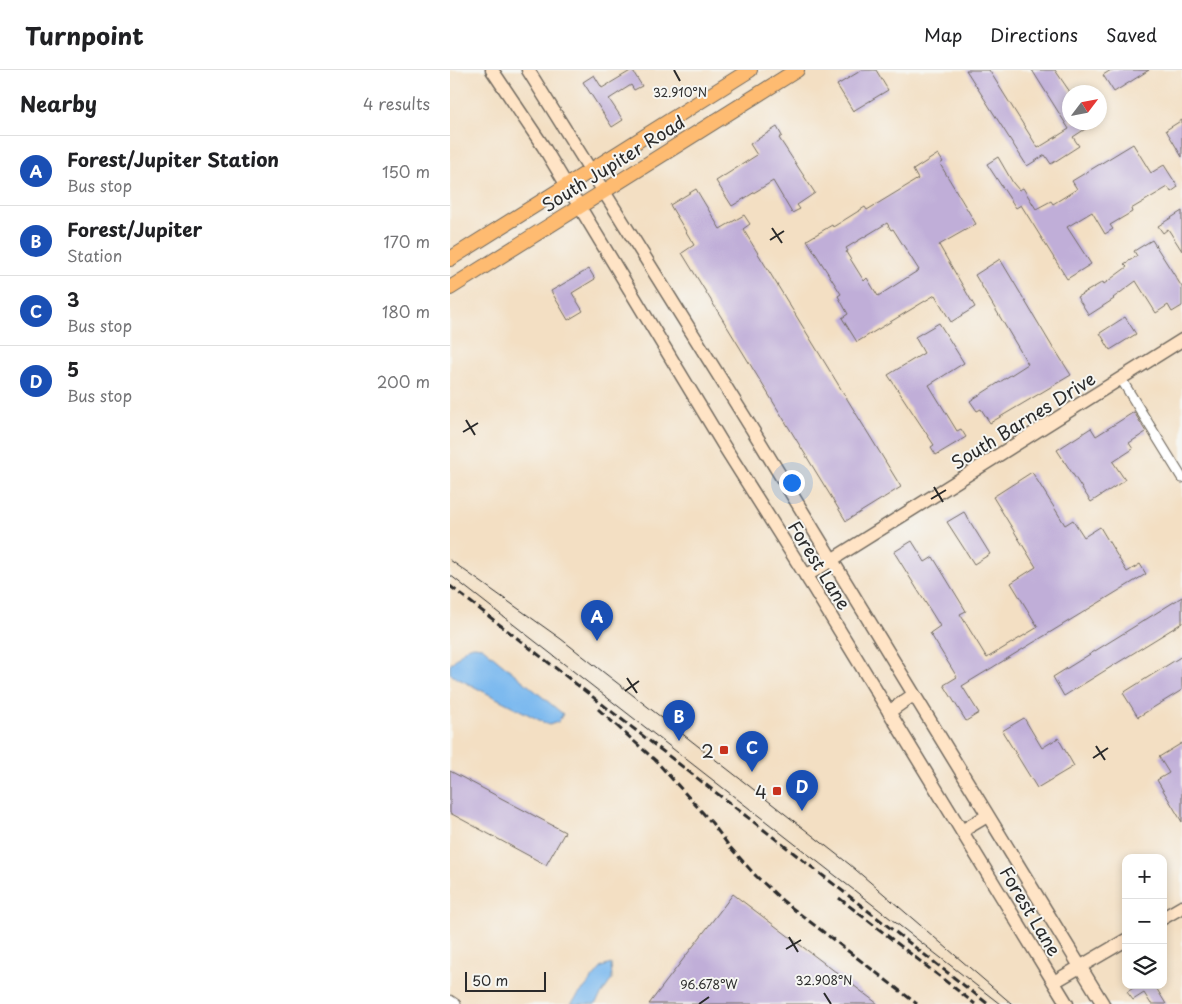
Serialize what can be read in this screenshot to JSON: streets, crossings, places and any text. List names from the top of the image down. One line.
{"streets":{"main road":["South Jupiter Road","South Barnes Drive","Forest Lane"]},"crossings":[["South Jupiter Road","Forest Lane"],["South Barnes Drive","Forest Lane"]],"places":{"transit":["2","4"]},"scale_bar":"50 m","north":"top right","page":{"header":"Turnpoint","nav":["Map","Directions","Saved"],"heading":["Nearby","4 results"],"list":[{"mark":"A","name":"Forest/Jupiter Station","note":"Bus stop","value":"150 m"},{"mark":"B","name":"Forest/Jupiter","note":"Station","value":"170 m"},{"mark":"C","name":"3","note":"Bus stop","value":"180 m"},{"mark":"D","name":"5","note":"Bus stop","value":"200 m"}],"pins":["A","B","C","D"],"map_buttons":["+","−"],"scale":"50 m"},"coordinates":["32.910°N","32.908°N","96.678°W"]}
